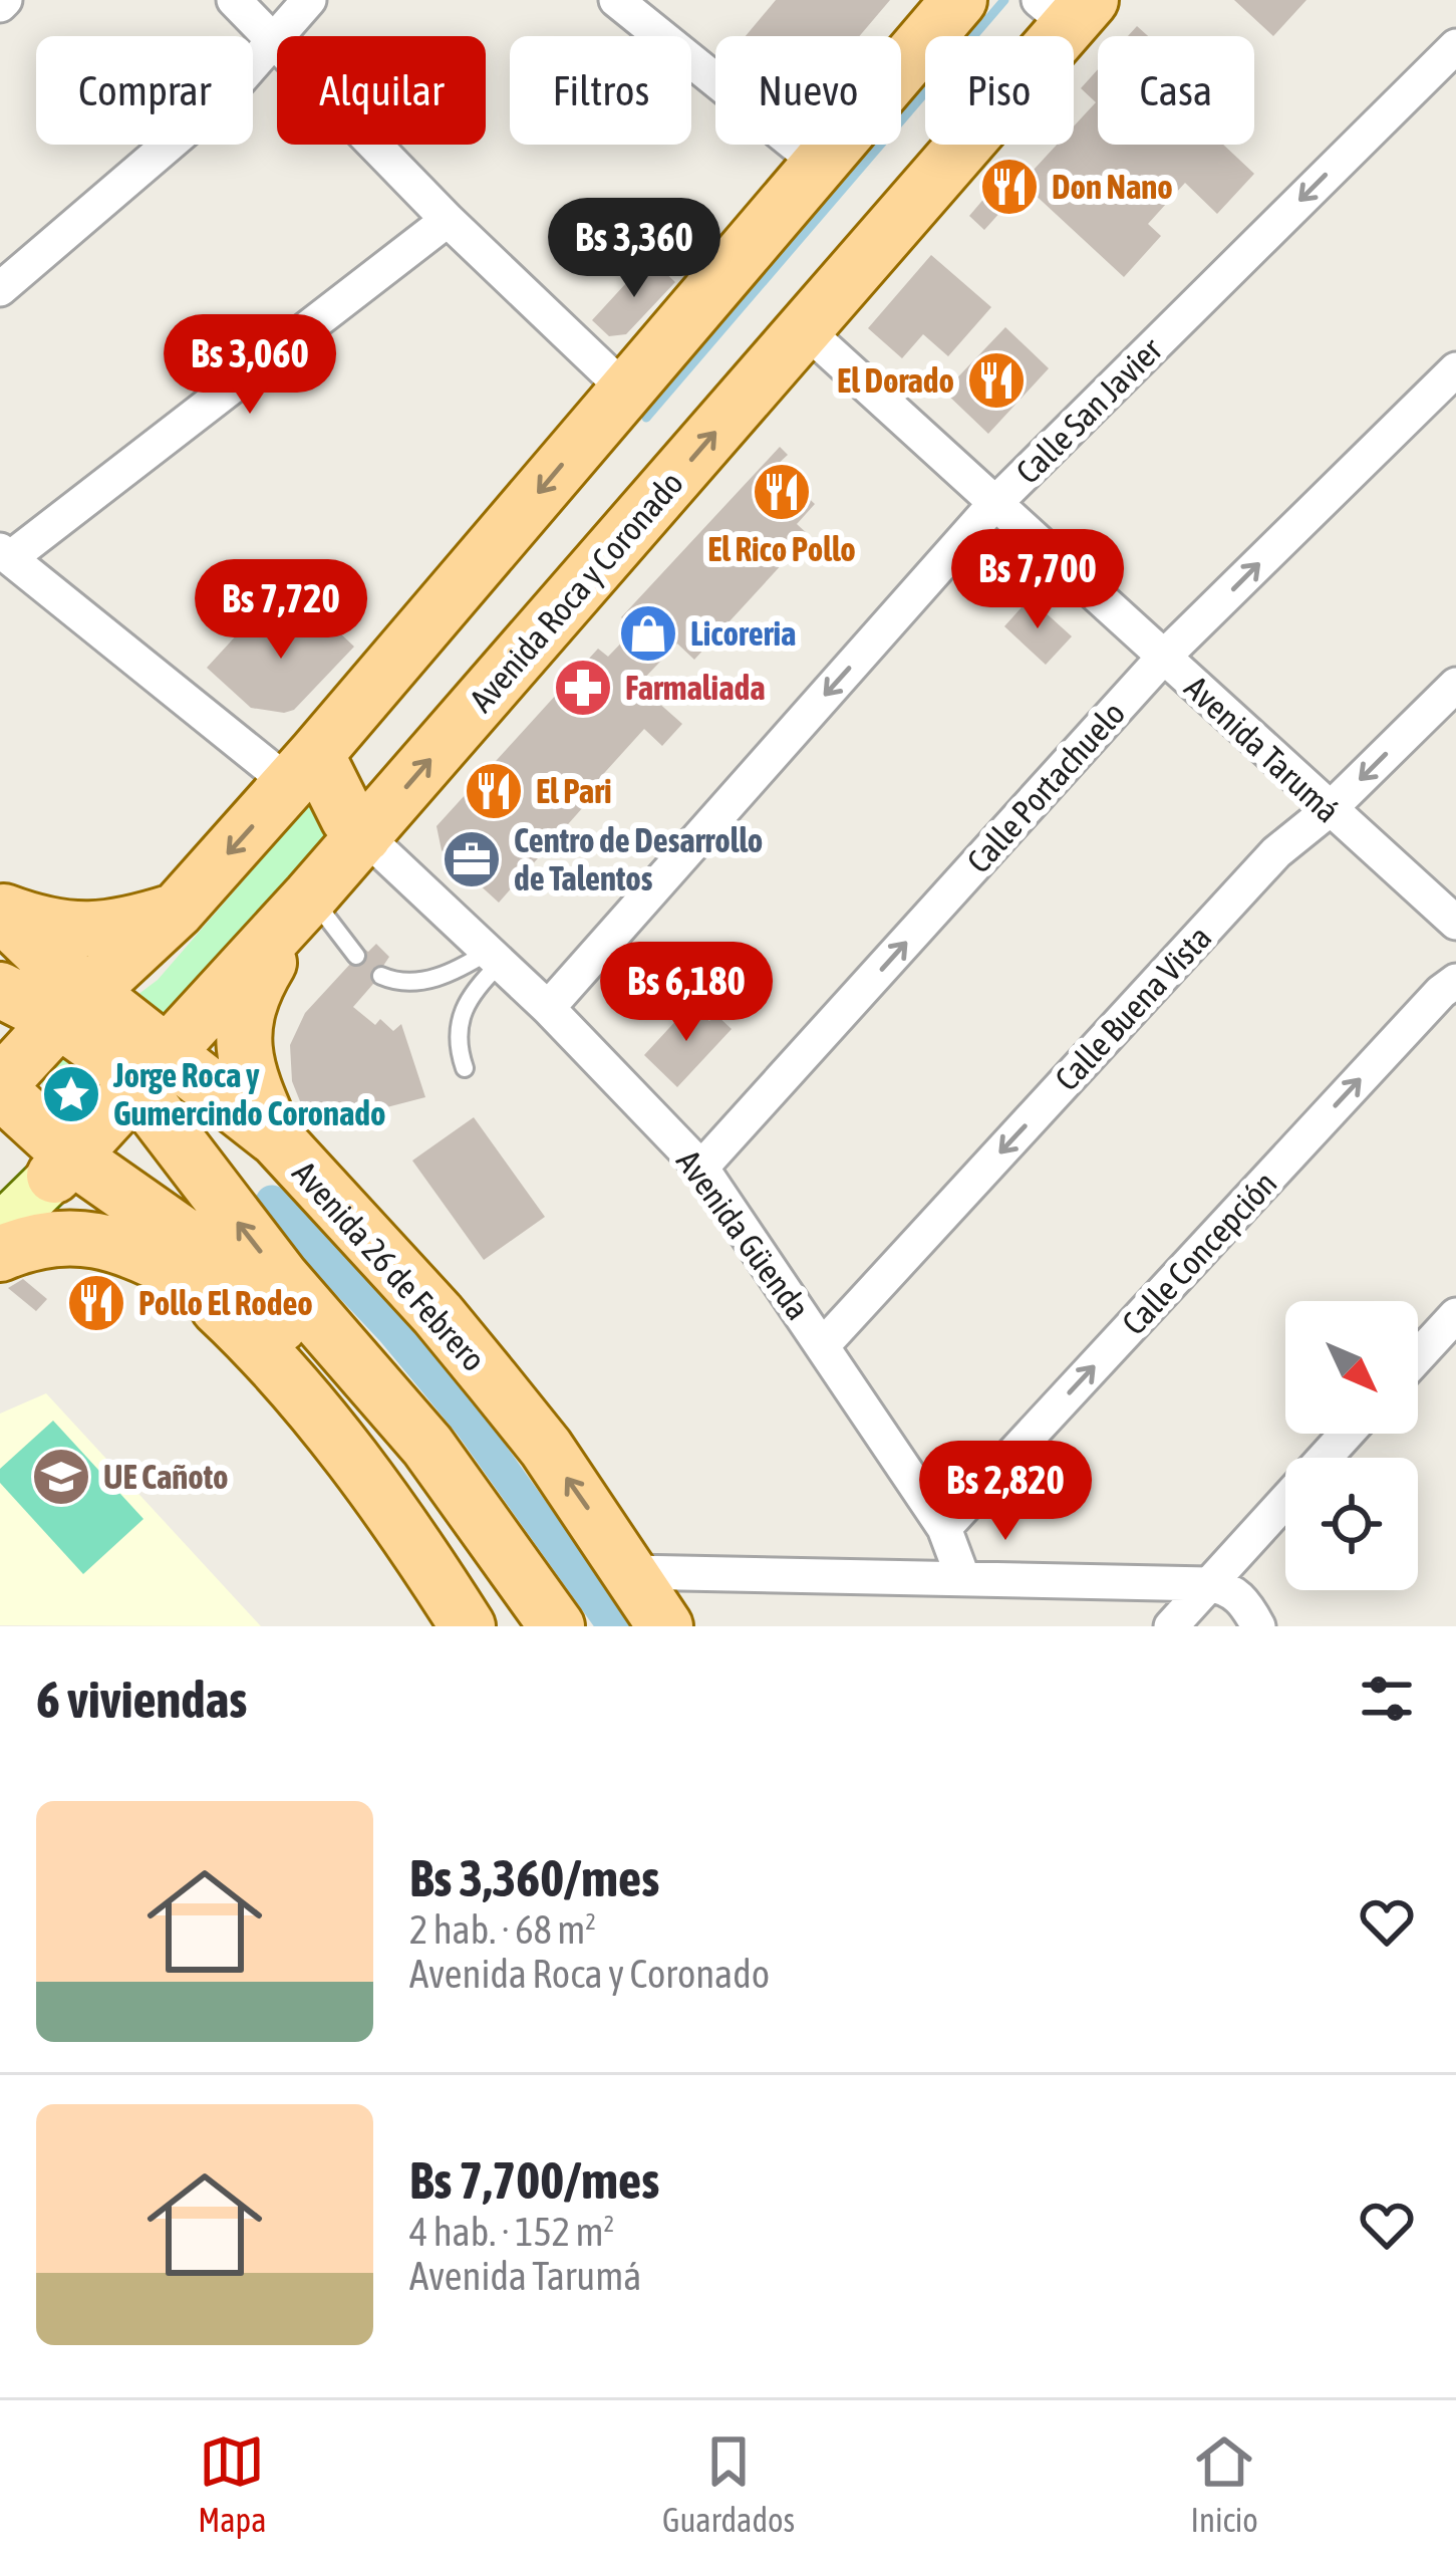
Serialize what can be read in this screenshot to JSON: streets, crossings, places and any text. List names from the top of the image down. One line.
{"streets":{"main road":["Avenida Roca y Coronado","Avenida 26 de Febrero"],"street":["Calle San Javier","Avenida Tarumá","Calle Portachuelo","Calle Buena Vista","Avenida Güenda","Calle Concepción"]},"crossings":[["Calle San Javier","Avenida Tarumá"],["Calle San Javier","Avenida Güenda"],["Avenida Roca y Coronado","Avenida Tarumá"],["Avenida Roca y Coronado","Avenida Güenda"],["Avenida Roca y Coronado","Avenida 26 de Febrero"],["Avenida Tarumá","Calle Portachuelo"],["Avenida Tarumá","Calle Buena Vista"],["Calle Portachuelo","Avenida Güenda"],["Calle Buena Vista","Avenida Güenda"],["Avenida Güenda","Calle Concepción"]],"one_way":["Calle San Javier","Calle Portachuelo","Calle Buena Vista"],"places":{"restaurant":["Don Nano","El Dorado","El Rico Pollo","El Pari","Pollo El Rodeo"],"shop":["Licoreria"],"pharmacy":["Farmaliada"],"office":["Centro de Desarrollo de Talentos"],"place":["Jorge Roca y Gumercindo Coronado"],"school or university":["UE Cañoto"]},"north":"bottom right","page":{"chip":["Comprar","Alquilar","Filtros","Nuevo","Piso","Casa"],"price":["Bs 3,360","Bs 3,060","Bs 7,700","Bs 7,720","Bs 6,180","Bs 2,820"],"heading":"6 viviendas","list":[{"name":"Bs 3,360/mes","note":"2 hab. · 68 m² · Avenida Roca y Coronado"},{"name":"Bs 7,700/mes","note":"4 hab. · 152 m² · Avenida Tarumá"}],"tabs":["Mapa","Guardados","Inicio"]}}
